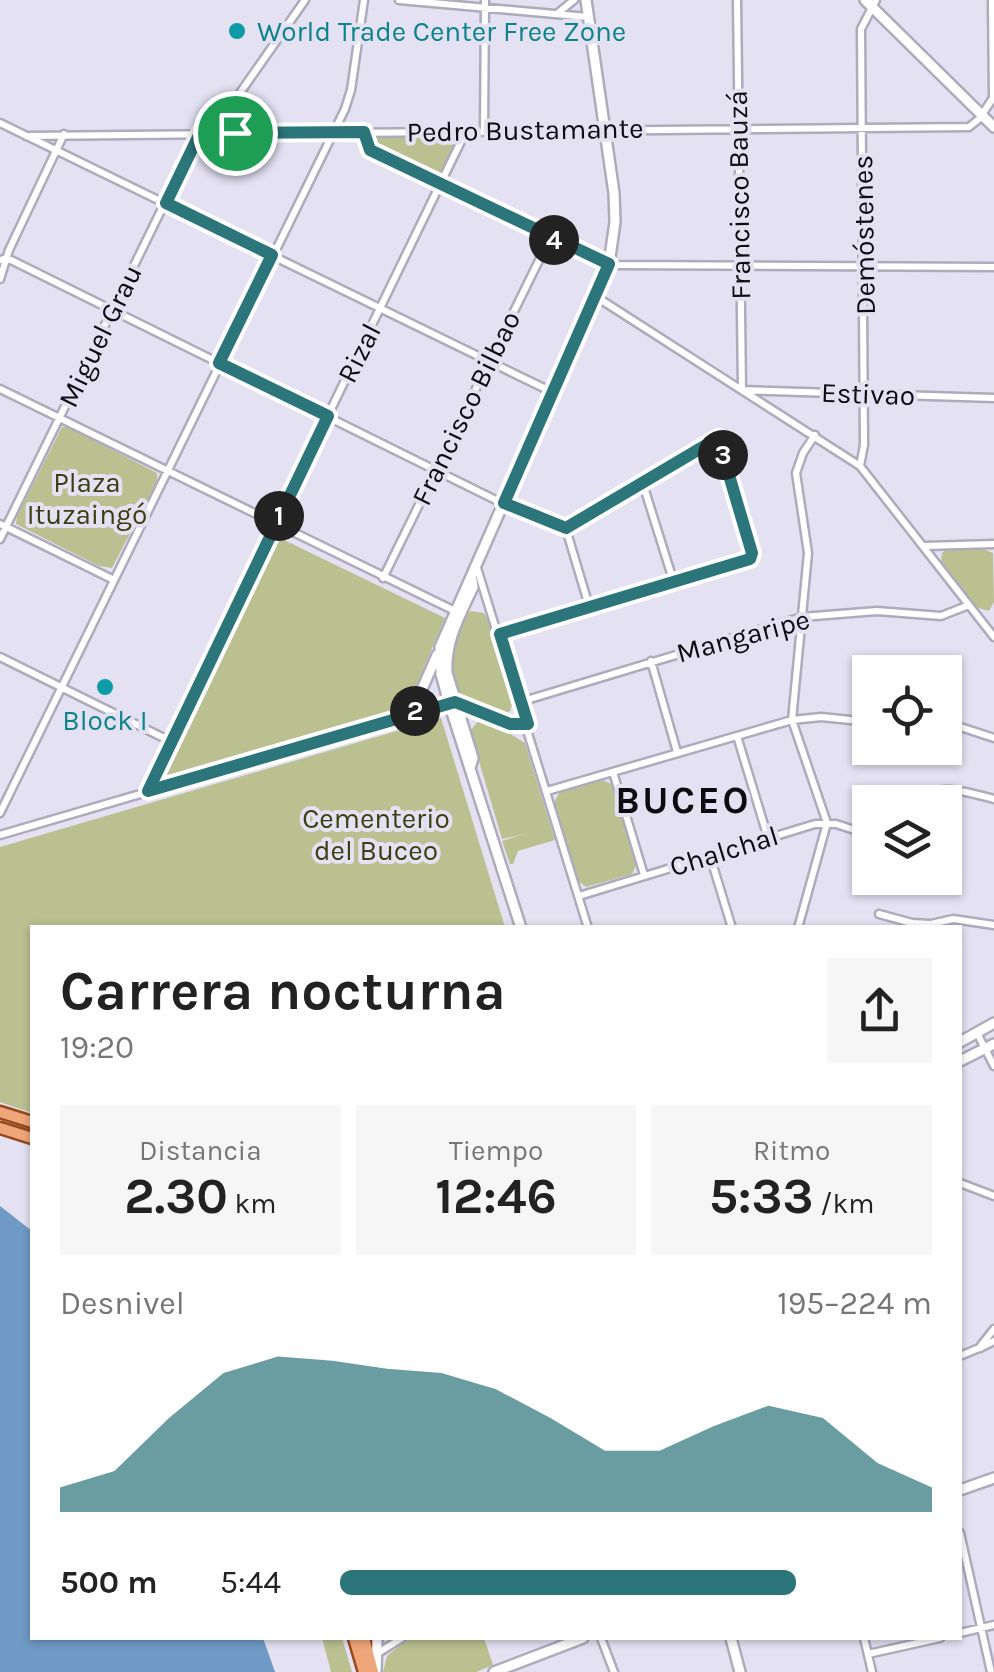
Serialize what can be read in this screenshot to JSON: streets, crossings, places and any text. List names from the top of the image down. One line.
{"streets":{"street":["Pedro Bustamante","Francisco Bauzá","Demóstenes","Miguel Grau","Rizal","Estivao","Francisco Bilbao","Mangaripe","Chalchal"]},"crossings":[["Pedro Bustamante","Francisco Bauzá"],["Pedro Bustamante","Demóstenes"],["Pedro Bustamante","Miguel Grau"],["Pedro Bustamante","Rizal"],["Francisco Bauzá","Estivao"],["Demóstenes","Estivao"]],"districts":["BUCEO"],"parks":["Plaza Ituzaingó","Cementerio del Buceo"],"places":["World Trade Center Free Zone","Block I"],"page":{"pins":["4","3","1","2"],"heading":["Carrera nocturna","19:20"],"stats":[["Distancia","2.30 km"],["Tiempo","12:46"],["Ritmo","5:33 /km"]],"chart":["Desnivel","195–224 m"],"list":[{"name":"500 m","note":"5:44"}]}}
